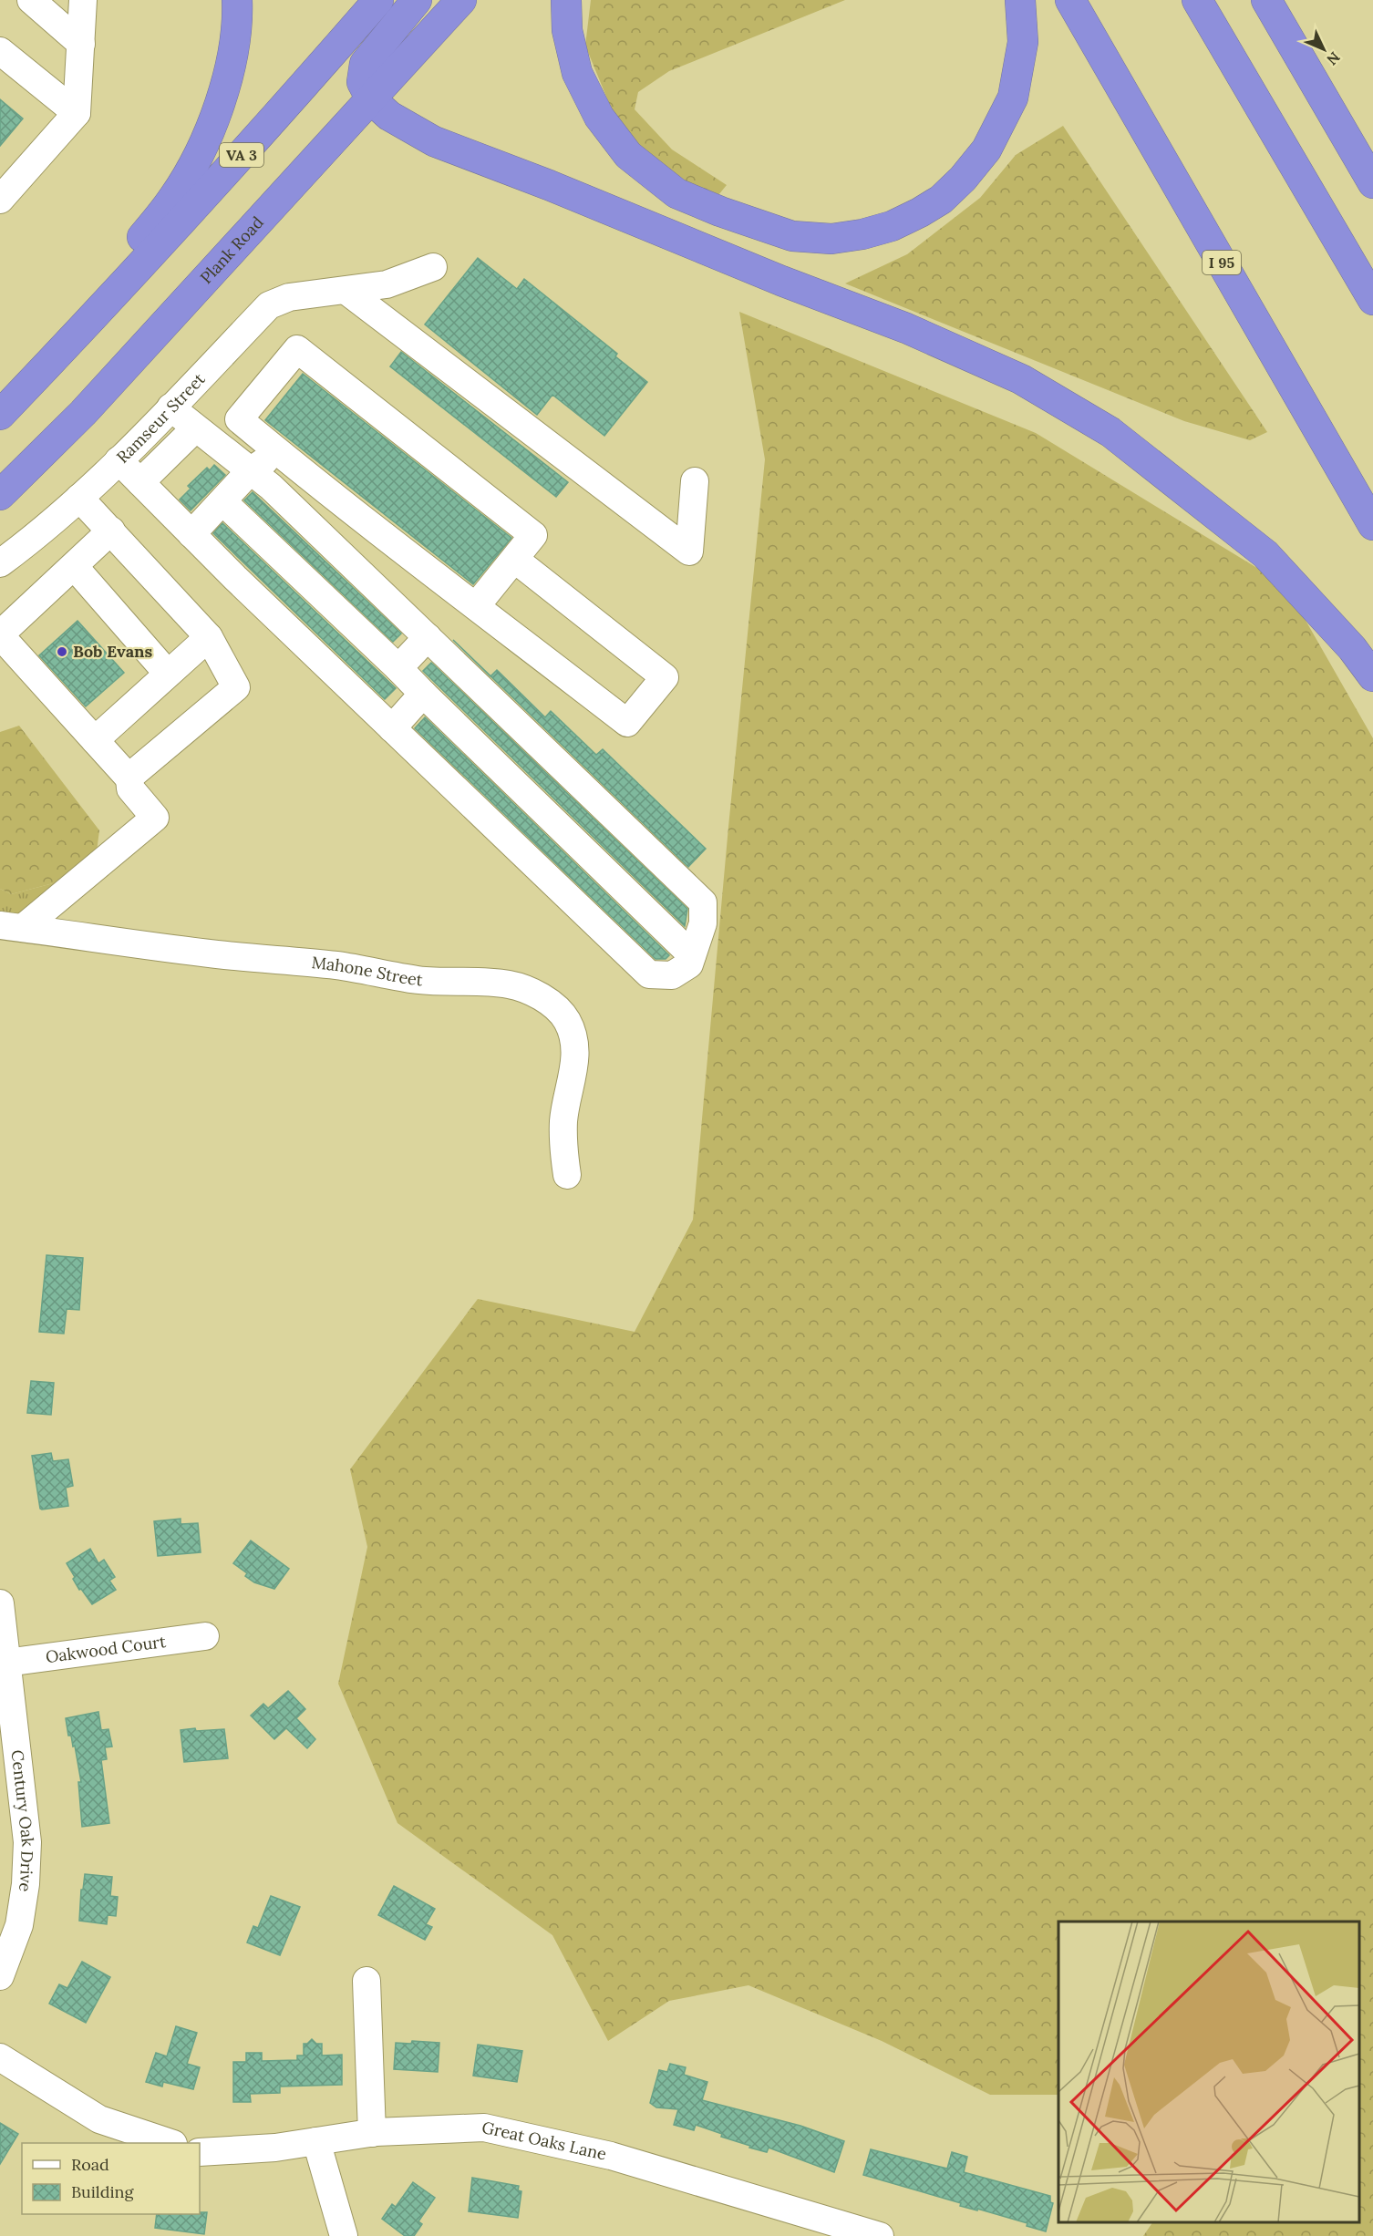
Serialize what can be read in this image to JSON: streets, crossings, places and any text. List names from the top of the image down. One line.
{"streets":{"highway":["VA 3","Plank Road","I 95"],"street":["Ramseur Street","Mahone Street","Oakwood Court","Century Oak Drive","Great Oaks Lane"]},"crossings":[["Oakwood Court","Century Oak Drive"]],"places":["Bob Evans"],"legend":["Road","Building"],"north":"bottom right"}
